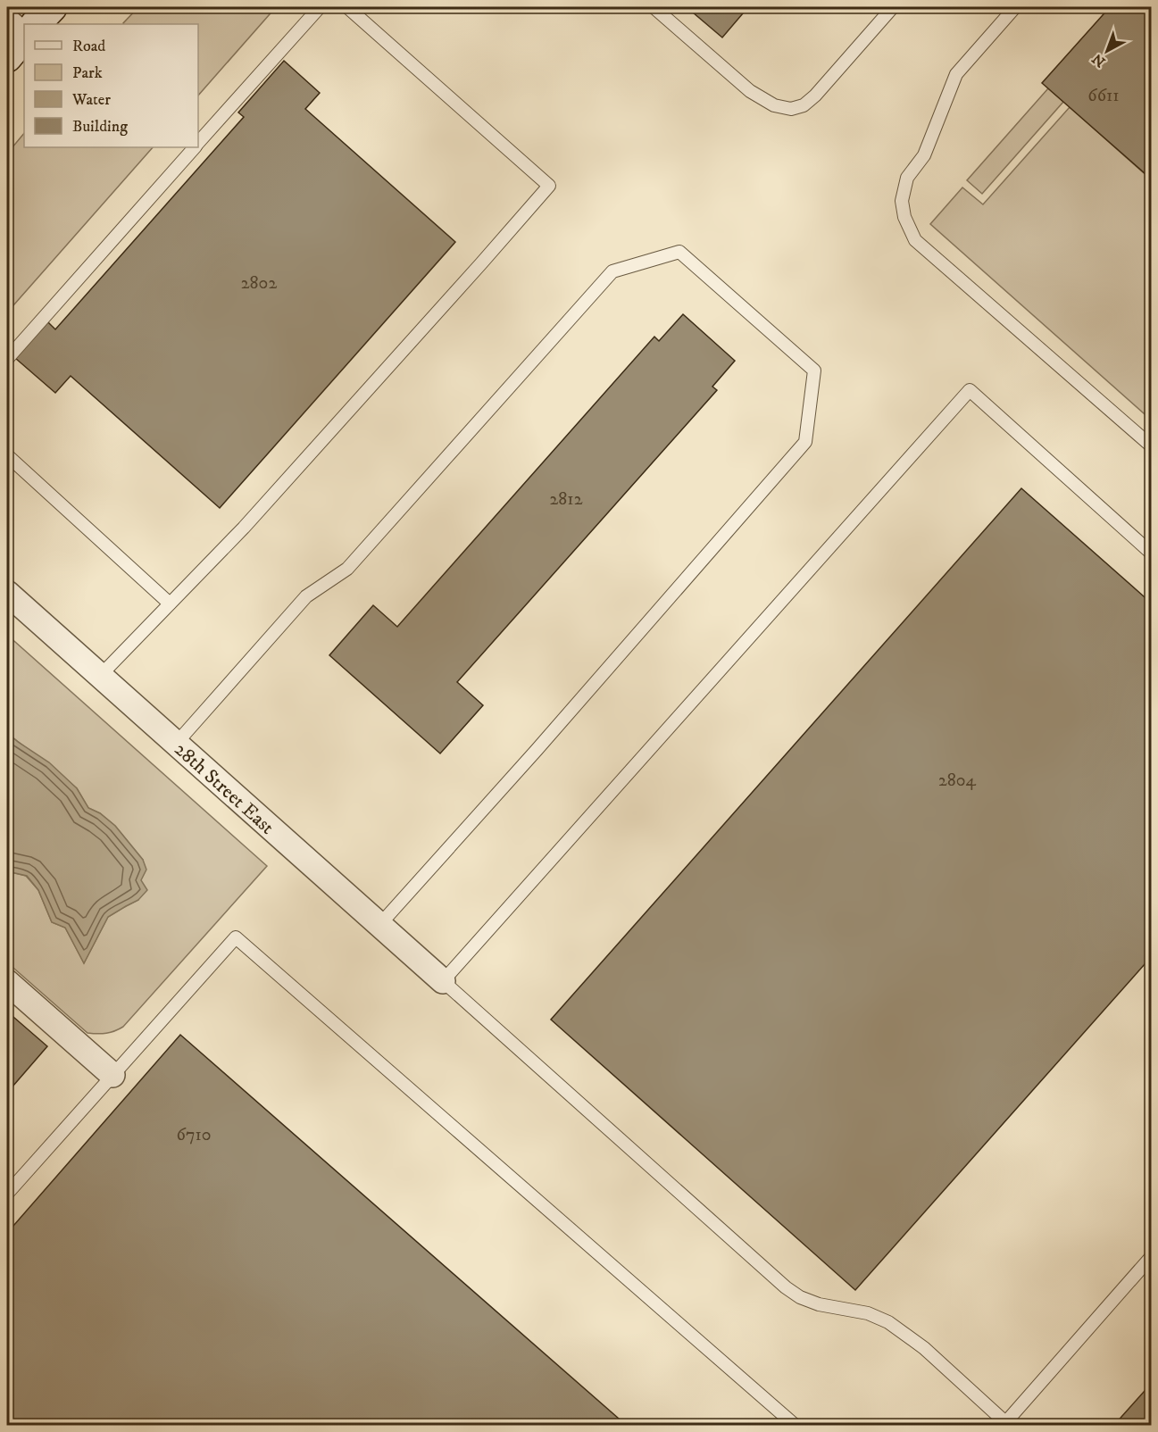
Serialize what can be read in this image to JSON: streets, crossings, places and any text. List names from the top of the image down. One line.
{"streets":{"street":["28th Street East"]},"house_numbers":["6611","2802","2812","2804","6710"],"legend":["Road","Park","Water","Building"],"north":"bottom left"}
